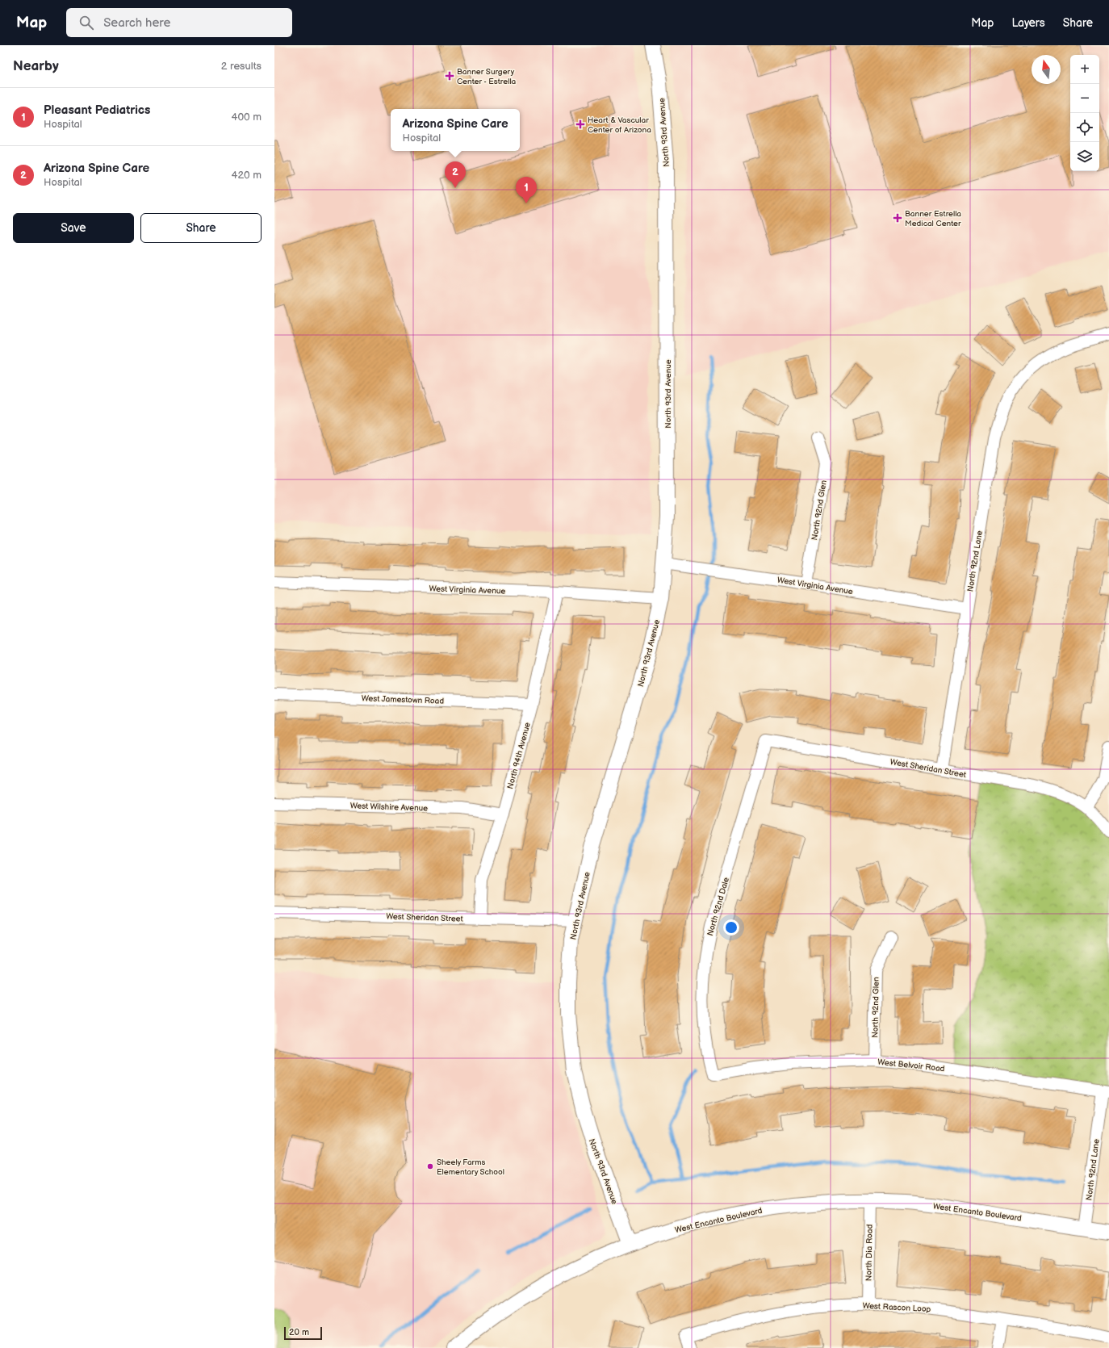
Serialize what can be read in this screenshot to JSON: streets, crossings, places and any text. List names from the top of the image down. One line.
{"streets":{"street":["North 93rd Avenue","North 92nd Glen","North 92nd Lane","West Virginia Avenue","West Jamestown Road","North 94th Avenue","West Sheridan Street","West Wilshire Avenue","North 92nd Dale","West Belvoir Road","West Encanto Boulevard","North Dia Road","West Rascon Loop"]},"crossings":[["North 93rd Avenue","West Virginia Avenue"],["North 93rd Avenue","West Sheridan Street"],["North 93rd Avenue","West Encanto Boulevard"],["North 92nd Glen","West Virginia Avenue"],["North 92nd Glen","West Belvoir Road"],["North 92nd Lane","West Virginia Avenue"],["North 92nd Lane","West Sheridan Street"],["North 92nd Lane","West Belvoir Road"],["North 92nd Lane","West Encanto Boulevard"],["West Virginia Avenue","North 94th Avenue"],["West Jamestown Road","North 94th Avenue"],["North 94th Avenue","West Sheridan Street"],["North 94th Avenue","West Wilshire Avenue"],["West Sheridan Street","North 92nd Dale"],["North 92nd Dale","West Belvoir Road"],["West Encanto Boulevard","North Dia Road"],["North Dia Road","West Rascon Loop"]],"places":{"health":["Banner Surgery Center - Estrella","Heart & Vascular Center of Arizona","Banner Estrella Medical Center"],"other":["Sheely Farms Elementary School"]},"scale_bar":"20 m","north":"top","page":{"header":"Map","search":"Search here","nav":["Map","Layers","Share"],"heading":["Nearby","2 results"],"map_buttons":["+","−"],"list":[{"mark":"1","name":"Pleasant Pediatrics","note":"Hospital","value":"400 m"},{"mark":"2","name":"Arizona Spine Care","note":"Hospital","value":"420 m"}],"popup":["Arizona Spine Care","Hospital"],"pins":["2","1"],"buttons":["Save","Share"],"scale":"20 m"}}
